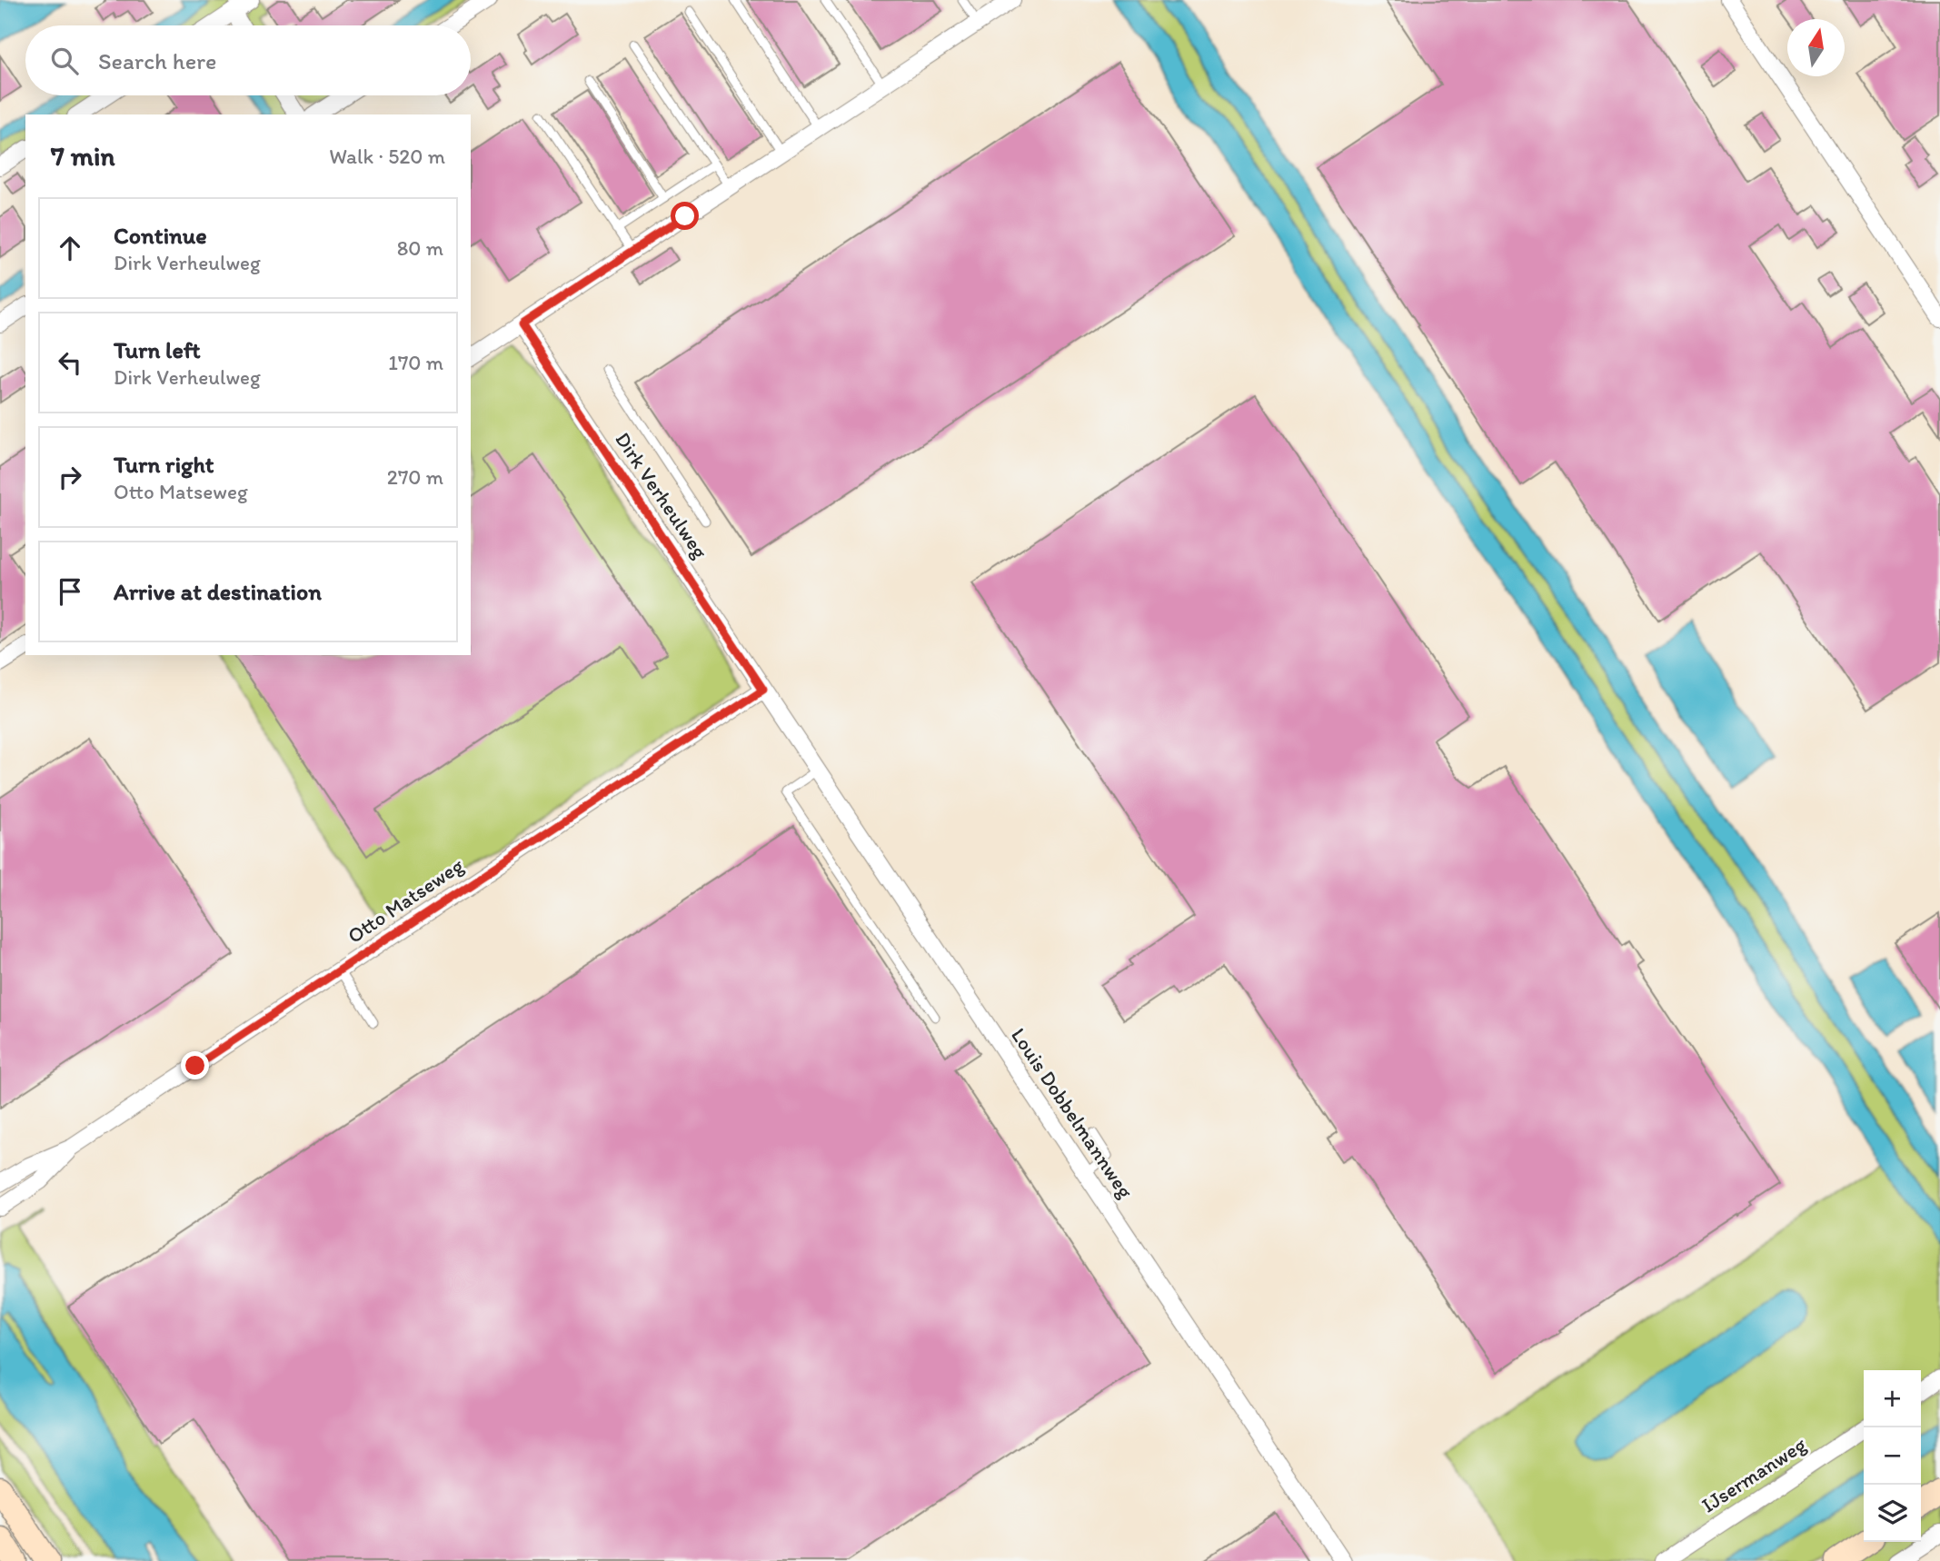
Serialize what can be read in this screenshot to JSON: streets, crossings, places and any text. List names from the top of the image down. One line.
{"streets":{"street":["Dirk Verheulweg","Otto Matseweg","Louis Dobbelmannweg","IJsermanweg"]},"crossings":[["Dirk Verheulweg","Otto Matseweg"],["Dirk Verheulweg","Louis Dobbelmannweg"],["Otto Matseweg","Louis Dobbelmannweg"]],"north":"top","page":{"search":"Search here","heading":["7 min","Walk · 520 m"],"list":[["Continue","Dirk Verheulweg","80 m"],["Turn left","Dirk Verheulweg","170 m"],["Turn right","Otto Matseweg","270 m"],"Arrive at destination"],"map_buttons":["+","−"]}}
